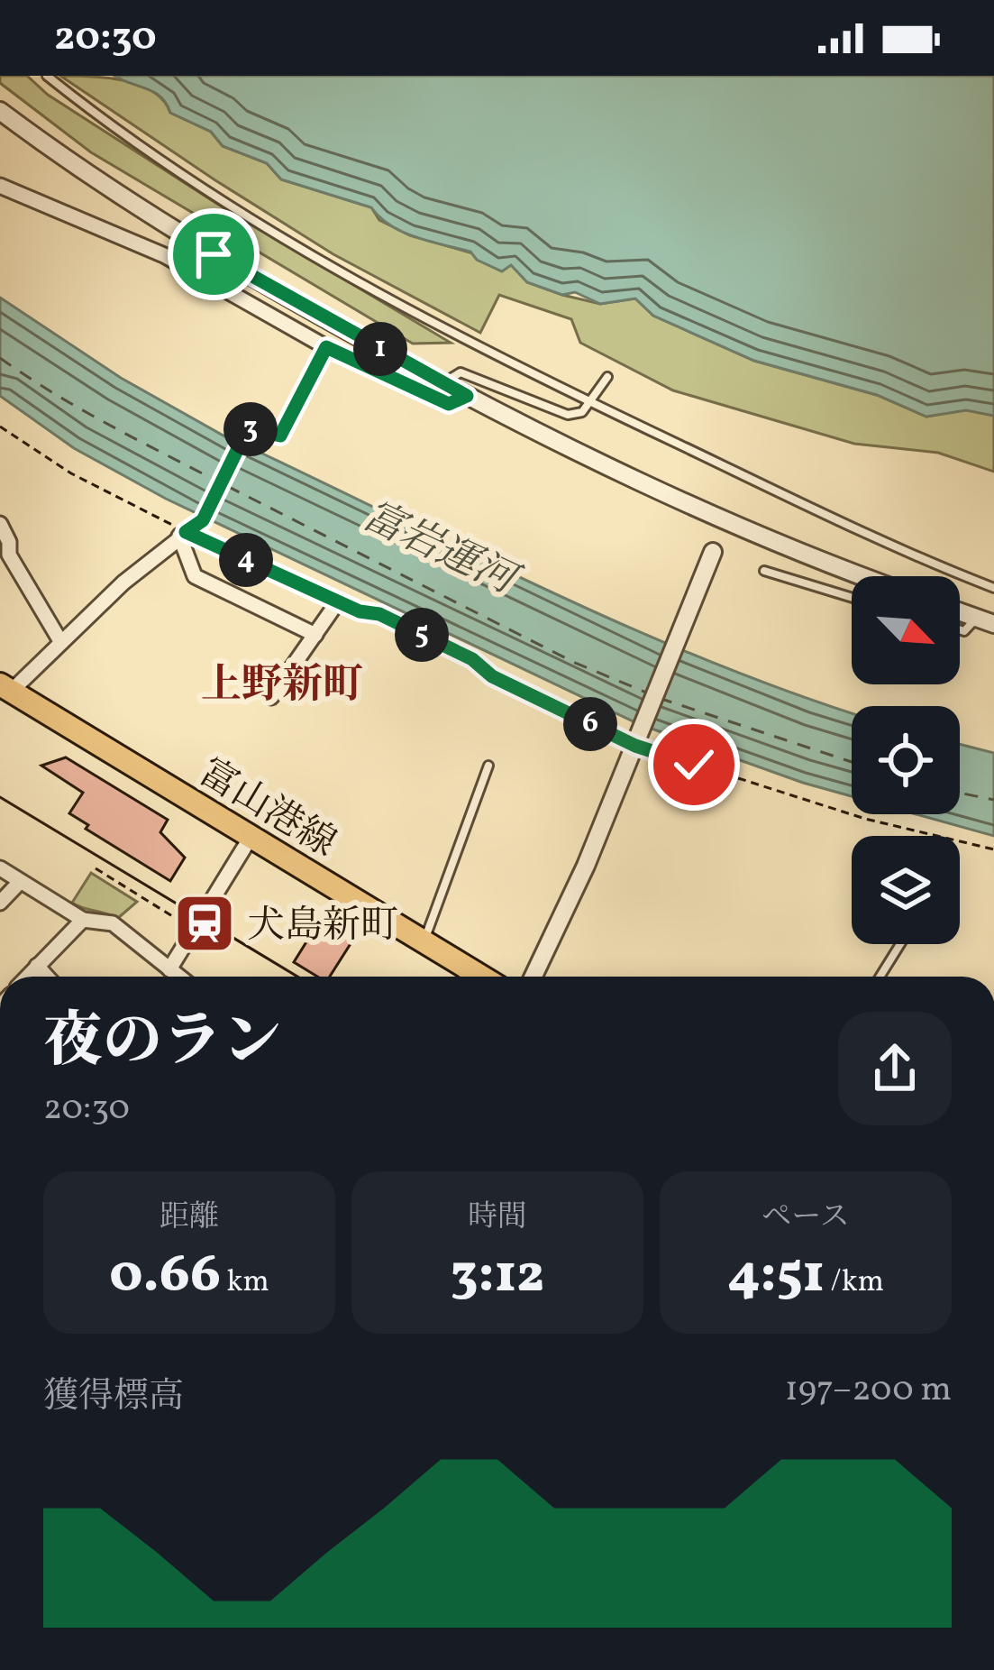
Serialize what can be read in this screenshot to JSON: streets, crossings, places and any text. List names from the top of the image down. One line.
{"streets":{"main road":["富山港線"]},"districts":["上野新町"],"water":["富岩運河"],"places":{"station":["犬島新町"]},"north":"bottom right","page":{"status":"20:30","pins":["1","3","4","5","6"],"heading":["夜のラン","20:30"],"stats":[["距離","0.66 km"],["時間","3:12"],["ペース","4:51 /km"]],"chart":["獲得標高","197–200 m"]}}
